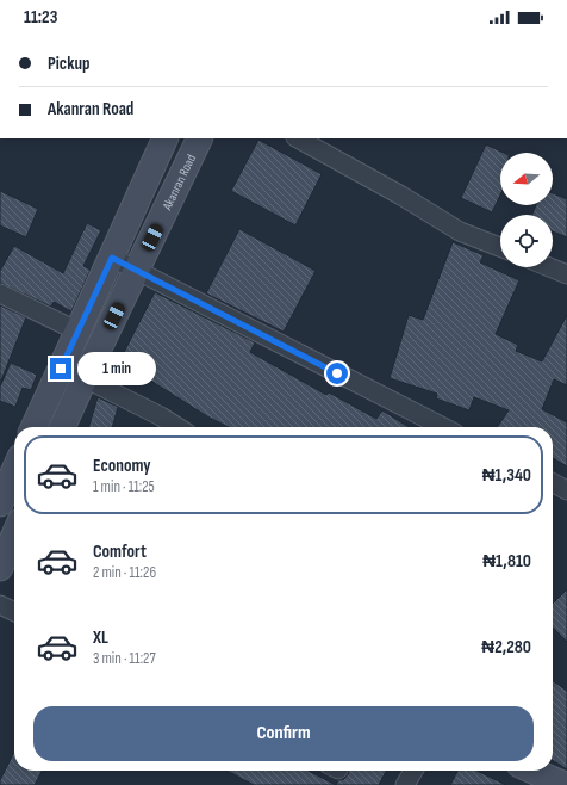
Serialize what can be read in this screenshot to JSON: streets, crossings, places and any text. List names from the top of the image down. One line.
{"streets":{"main road":["Akanran Road"]},"north":"left","page":{"status":"11:23","banner":["Pickup","Akanran Road"],"bubble":"1 min","list":[{"name":"Economy","note":"1 min · 11:25","value":"₦1,340"},{"name":"Comfort","note":"2 min · 11:26","value":"₦1,810"},{"name":"XL","note":"3 min · 11:27","value":"₦2,280"}],"buttons":"Confirm"}}
